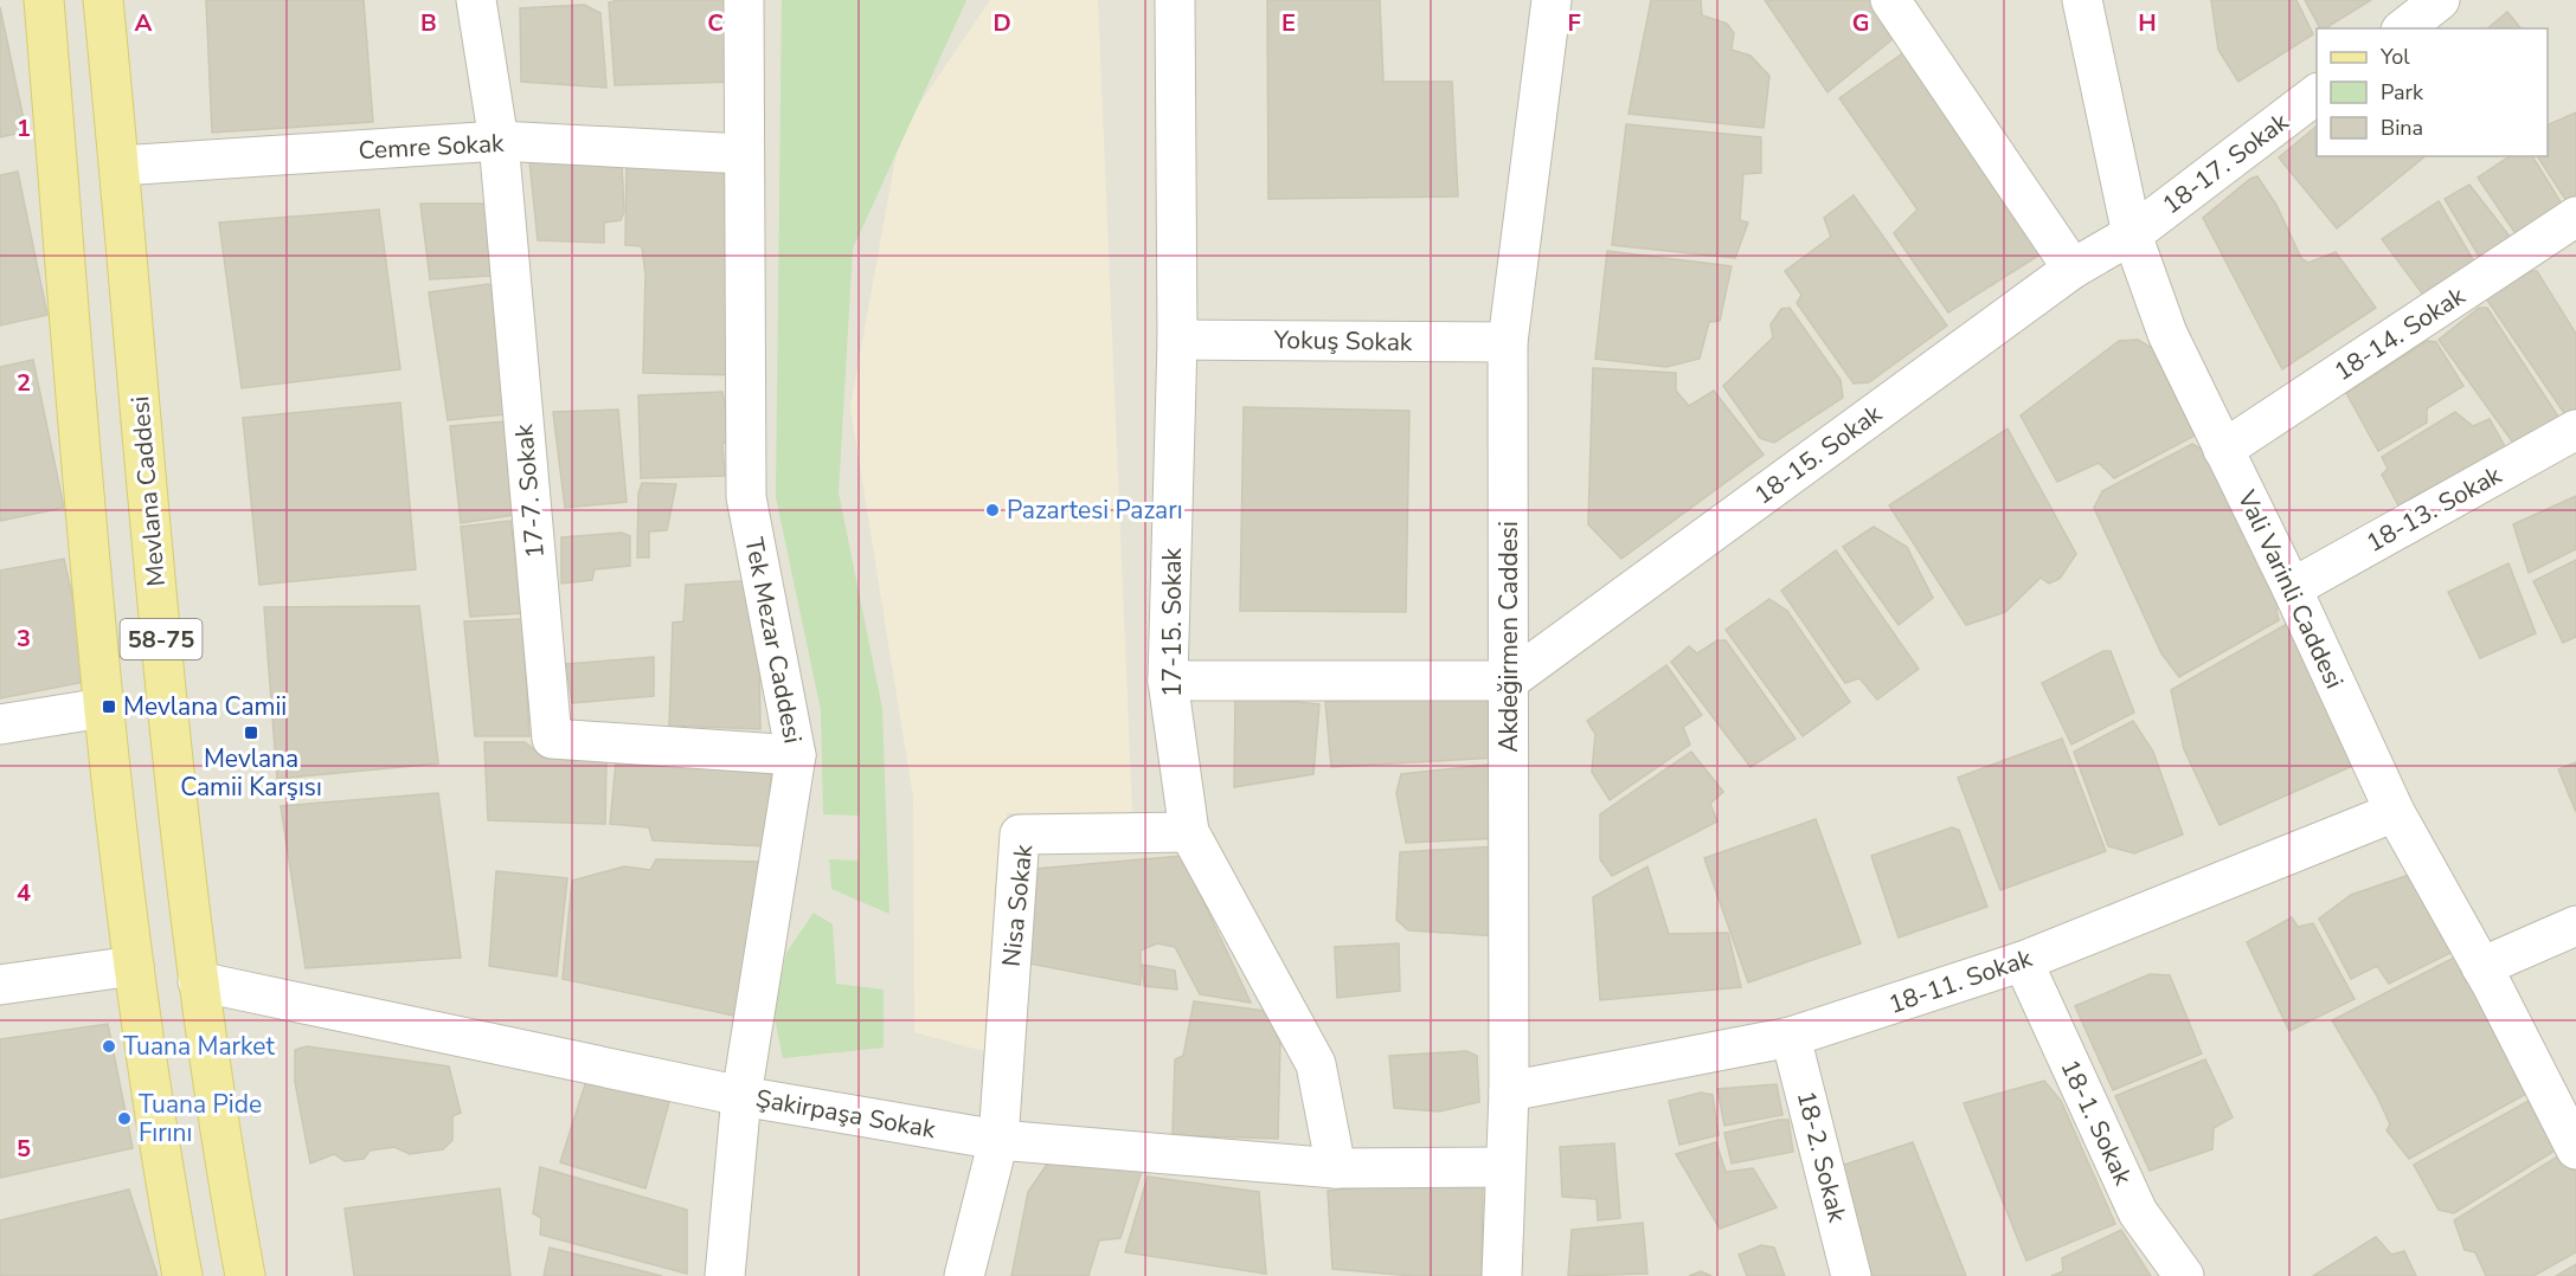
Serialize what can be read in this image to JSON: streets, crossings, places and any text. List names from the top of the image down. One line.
{"streets":{"main road":["Mevlana Caddesi","58-75"],"street":["Cemre Sokak","18-17. Sokak","18-14. Sokak","Yokuş Sokak","18-15. Sokak","17-7. Sokak","18-13. Sokak","Vali Varinli Caddesi","17-15. Sokak","Akdeğirmen Caddesi","Tek Mezar Caddesi","Nisa Sokak","18-11. Sokak","Şakirpaşa Sokak","18-1. Sokak","18-2. Sokak"]},"crossings":[["Cemre Sokak","Mevlana Caddesi"],["Cemre Sokak","17-7. Sokak"],["Cemre Sokak","Tek Mezar Caddesi"],["18-17. Sokak","18-15. Sokak"],["18-17. Sokak","Vali Varinli Caddesi"],["18-14. Sokak","Vali Varinli Caddesi"],["Yokuş Sokak","17-15. Sokak"],["Yokuş Sokak","Akdeğirmen Caddesi"],["18-15. Sokak","Vali Varinli Caddesi"],["18-15. Sokak","Akdeğirmen Caddesi"],["Mevlana Caddesi","Şakirpaşa Sokak"],["17-7. Sokak","Tek Mezar Caddesi"],["18-13. Sokak","Vali Varinli Caddesi"],["Vali Varinli Caddesi","18-11. Sokak"],["17-15. Sokak","Nisa Sokak"],["17-15. Sokak","Şakirpaşa Sokak"],["Akdeğirmen Caddesi","18-11. Sokak"],["Akdeğirmen Caddesi","Şakirpaşa Sokak"],["Tek Mezar Caddesi","Şakirpaşa Sokak"],["Nisa Sokak","Şakirpaşa Sokak"],["18-11. Sokak","18-1. Sokak"],["18-11. Sokak","18-2. Sokak"]],"places":{"other":["Pazartesi Pazarı","Tuana Market","Tuana Pide Fırını"],"transit":["Mevlana Camii","Mevlana Camii Karşısı"]},"legend":["Yol","Park","Bina"],"grid":{"columns":["A","B","C","D","E","F","G","H"],"rows":["1","2","3","4","5"]}}
